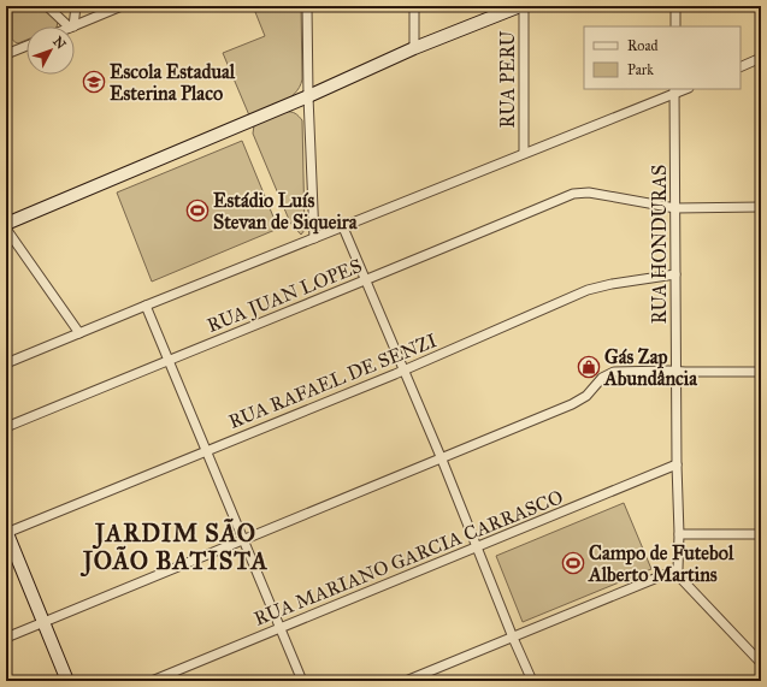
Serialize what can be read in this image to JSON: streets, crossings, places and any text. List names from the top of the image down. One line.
{"streets":{"street":["RUA PERU","RUA HONDURAS","RUA JUAN LOPES","RUA RAFAEL DE SENZI","RUA MARIANO GARCIA CARRASCO"]},"crossings":[["RUA HONDURAS","RUA JUAN LOPES"],["RUA HONDURAS","RUA RAFAEL DE SENZI"],["RUA HONDURAS","RUA MARIANO GARCIA CARRASCO"]],"districts":["JARDIM SÃO JOÃO BATISTA"],"places":{"school or university":["Escola Estadual Esterina Placo"],"sports":["Estádio Luís Stevan de Siqueira","Campo de Futebol Alberto Martins"],"shop":["Gás Zap Abundância"]},"legend":["Road","Park"],"north":"top right"}
